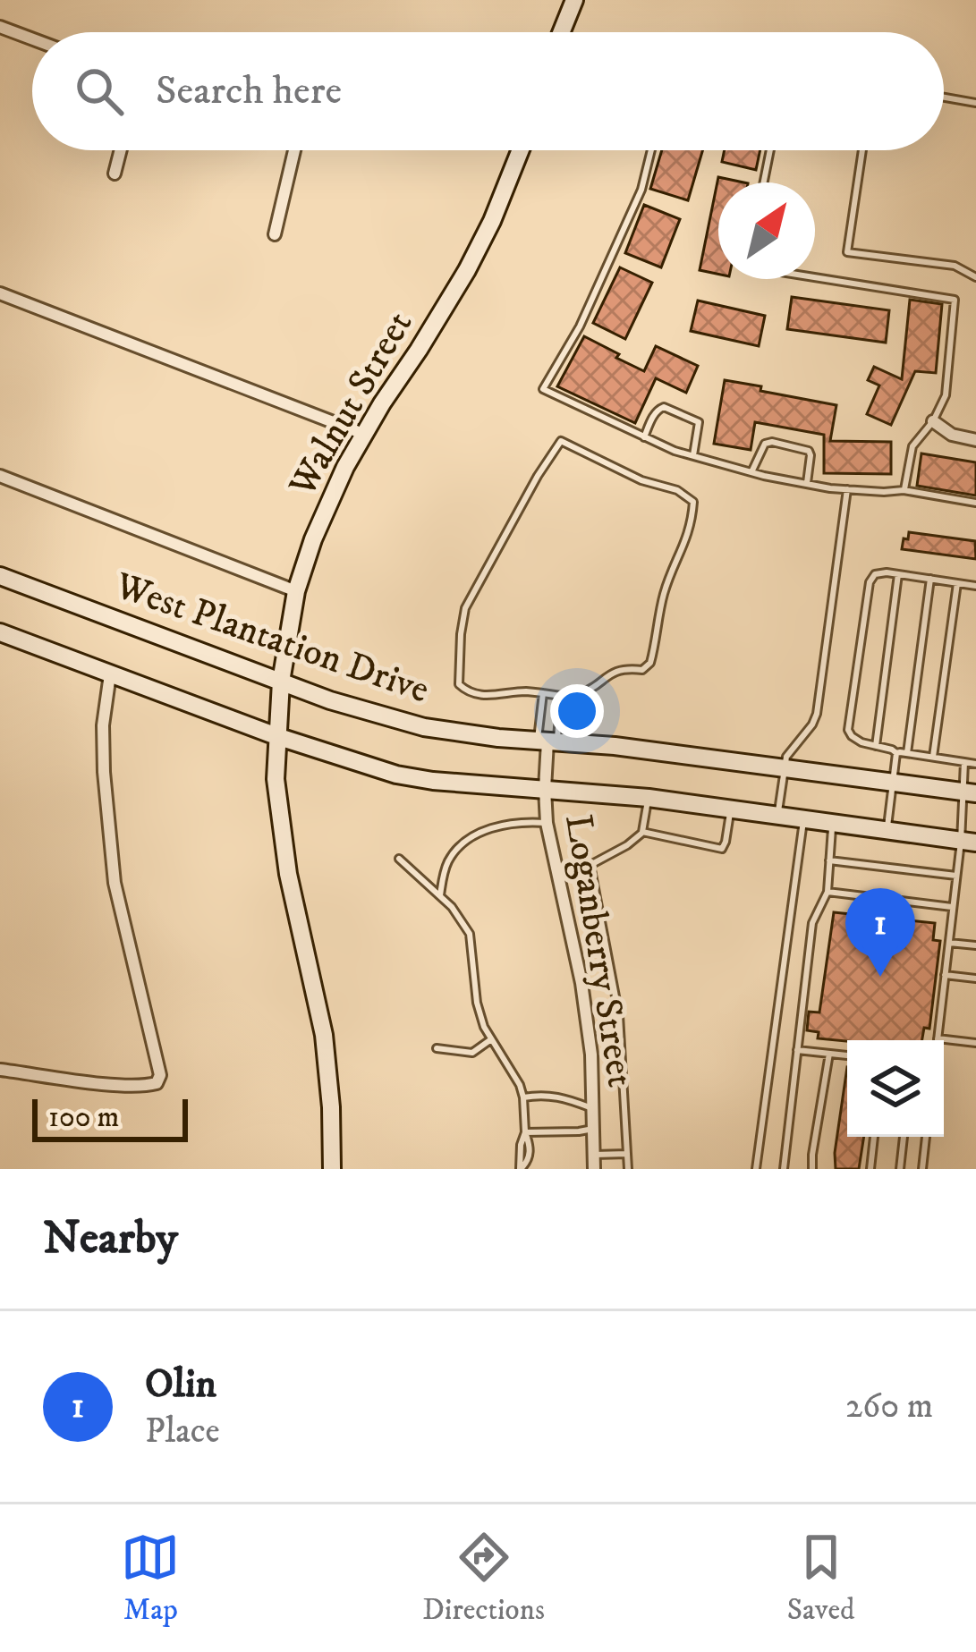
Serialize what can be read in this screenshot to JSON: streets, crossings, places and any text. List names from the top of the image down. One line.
{"streets":{"main road":["Walnut Street","West Plantation Drive"],"street":["Loganberry Street"]},"crossings":[["Walnut Street","West Plantation Drive"],["West Plantation Drive","Loganberry Street"]],"scale_bar":"100 m","north":"top right","page":{"search":"Search here","pins":"1","scale":"100 m","heading":"Nearby","list":[{"mark":"1","name":"Olin","note":"Place","value":"260 m"}],"nav":["Map","Directions","Saved"]}}
